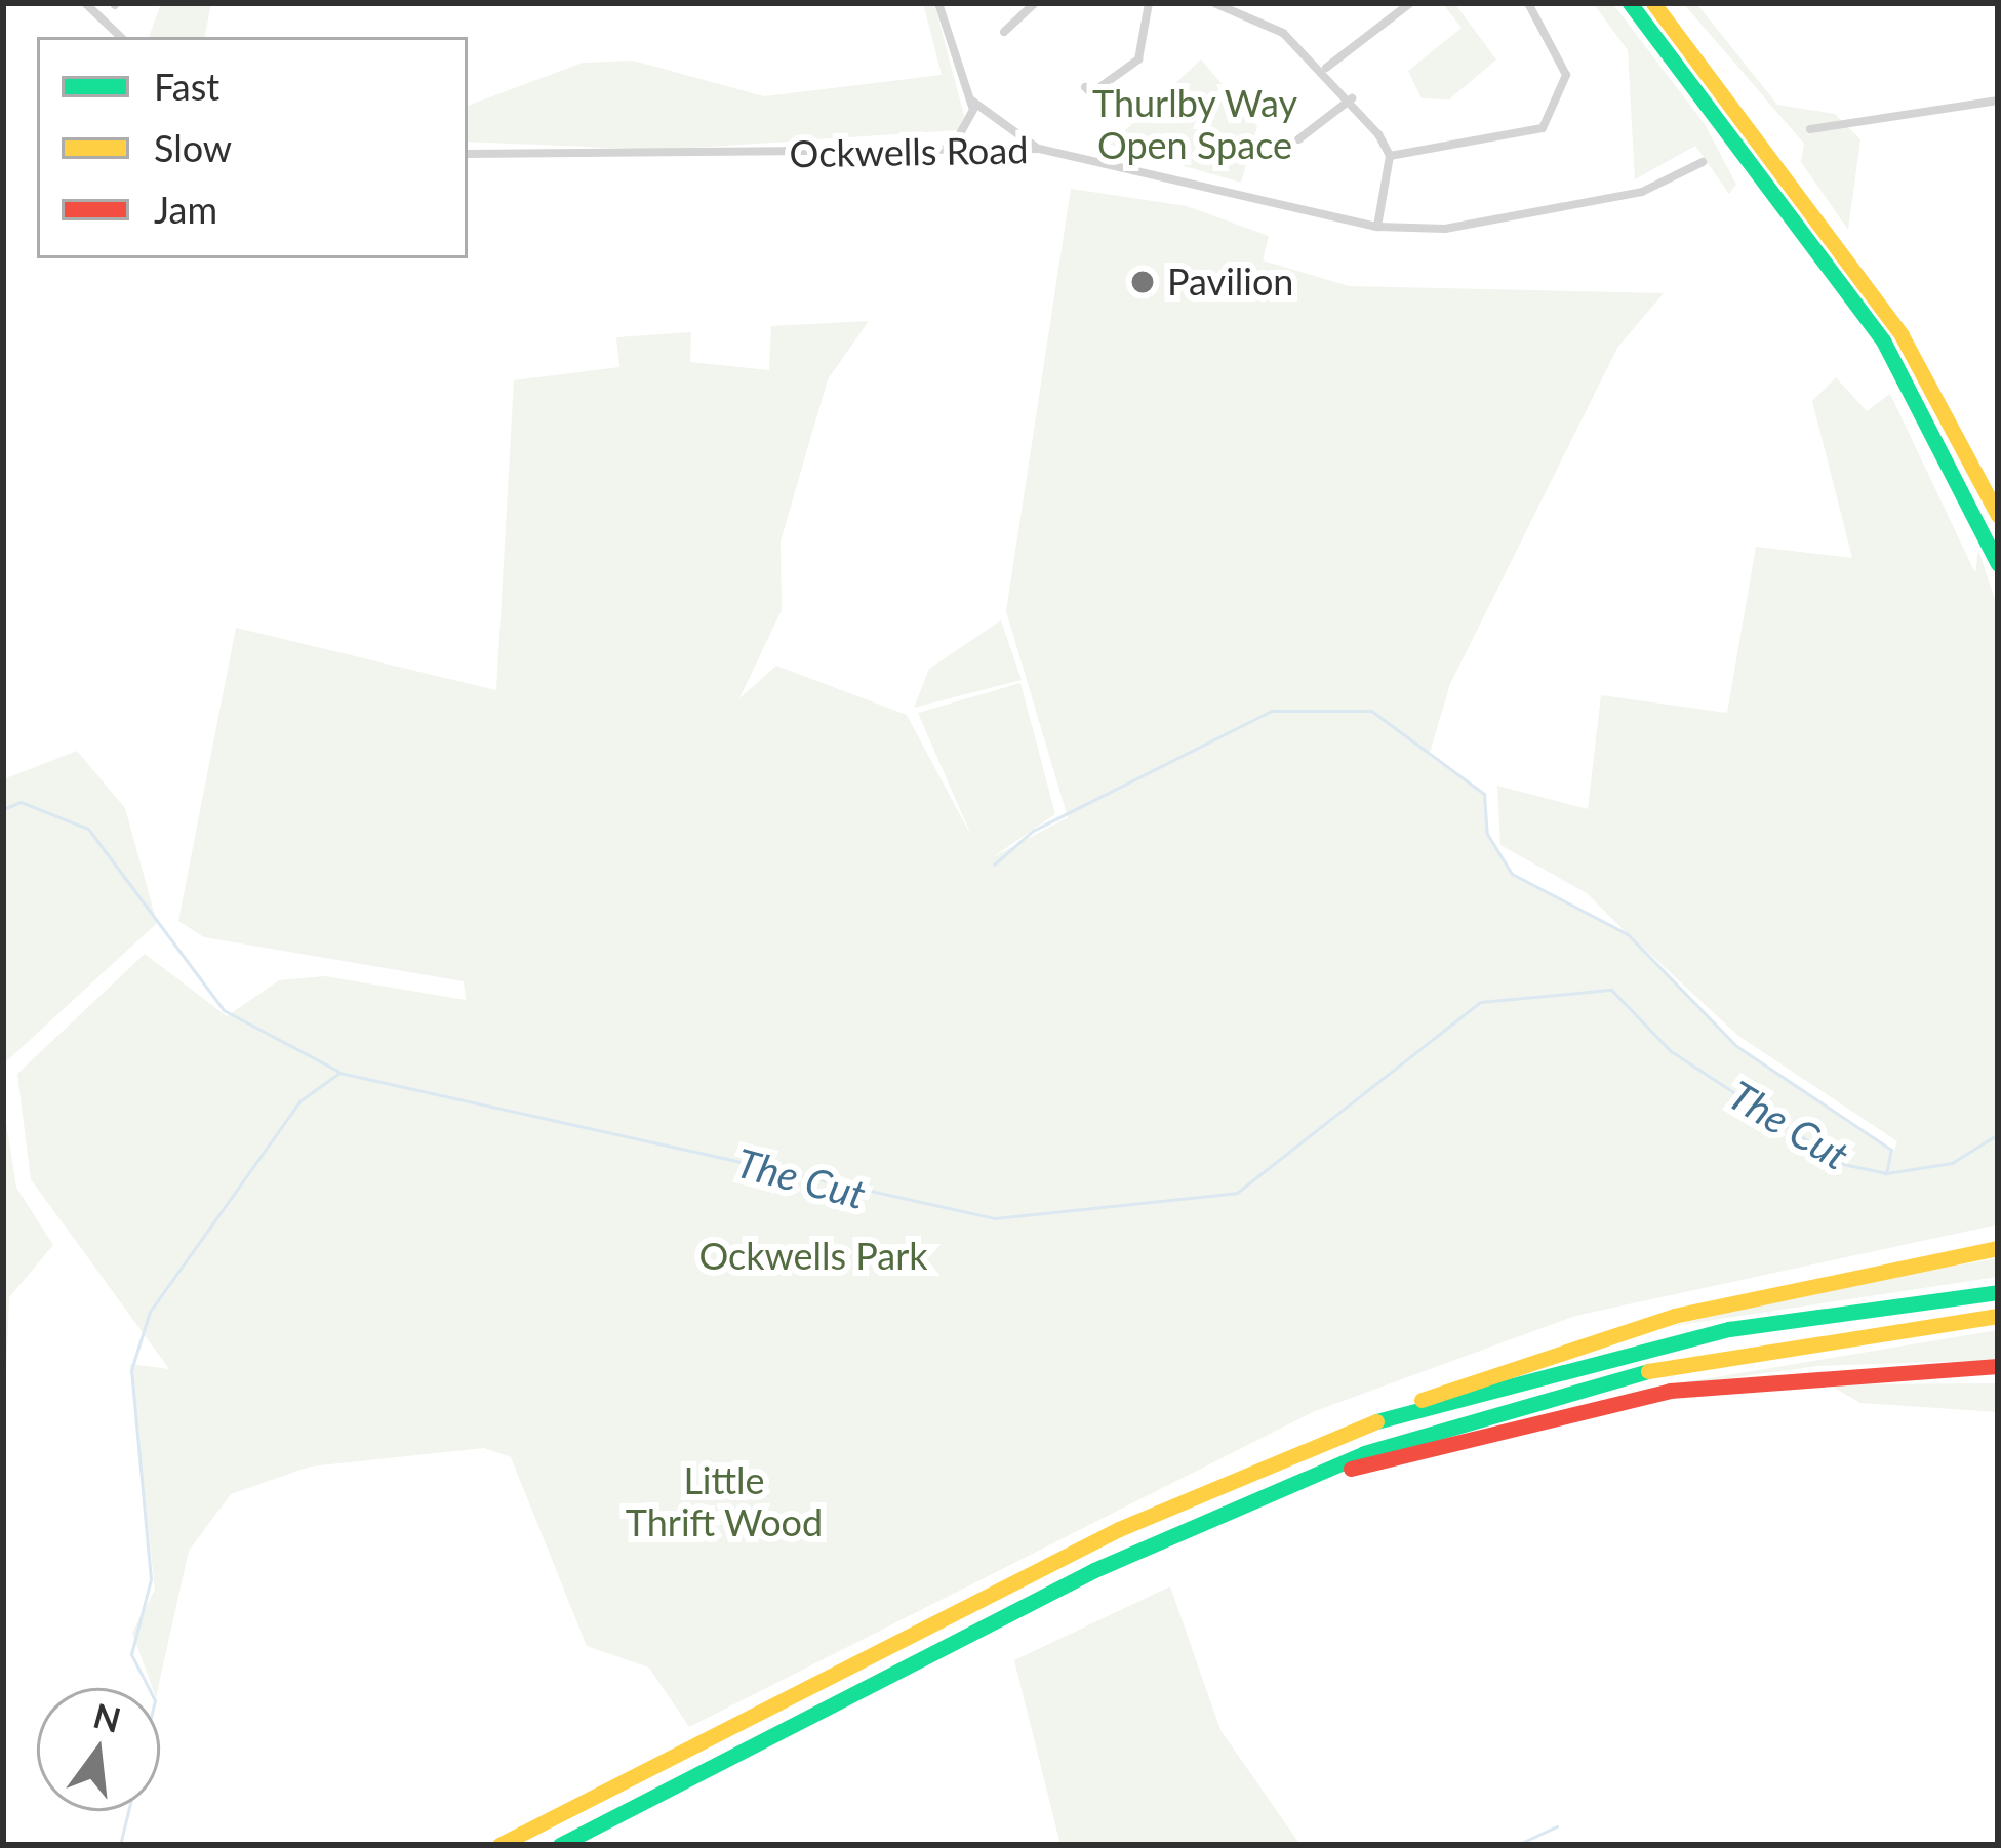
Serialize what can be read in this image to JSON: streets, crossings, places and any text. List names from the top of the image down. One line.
{"streets":{"street":["Ockwells Road"]},"water":["The Cut"],"parks":["Thurlby Way Open Space","Ockwells Park","Little Thrift Wood"],"places":["Pavilion"],"legend":["Fast","Slow","Jam"],"north":"top"}
